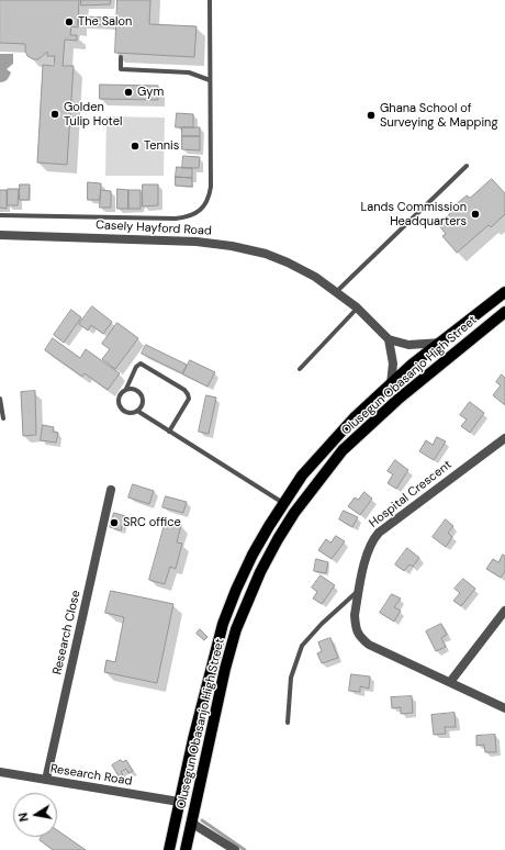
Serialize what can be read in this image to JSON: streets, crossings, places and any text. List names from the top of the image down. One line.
{"streets":{"main road":["Olusegun Obasanjo High Street"],"street":["Casely Hayford Road","Hospital Crescent","Research Close","Research Road"]},"crossings":[["Casely Hayford Road","Olusegun Obasanjo High Street"],["Olusegun Obasanjo High Street","Research Road"],["Research Close","Research Road"]],"places":["The Salon","Gym","Golden Tulip Hotel","Ghana School of Surveying & Mapping","Tennis","Lands Commission Headquarters","SRC office"],"north":"left"}
